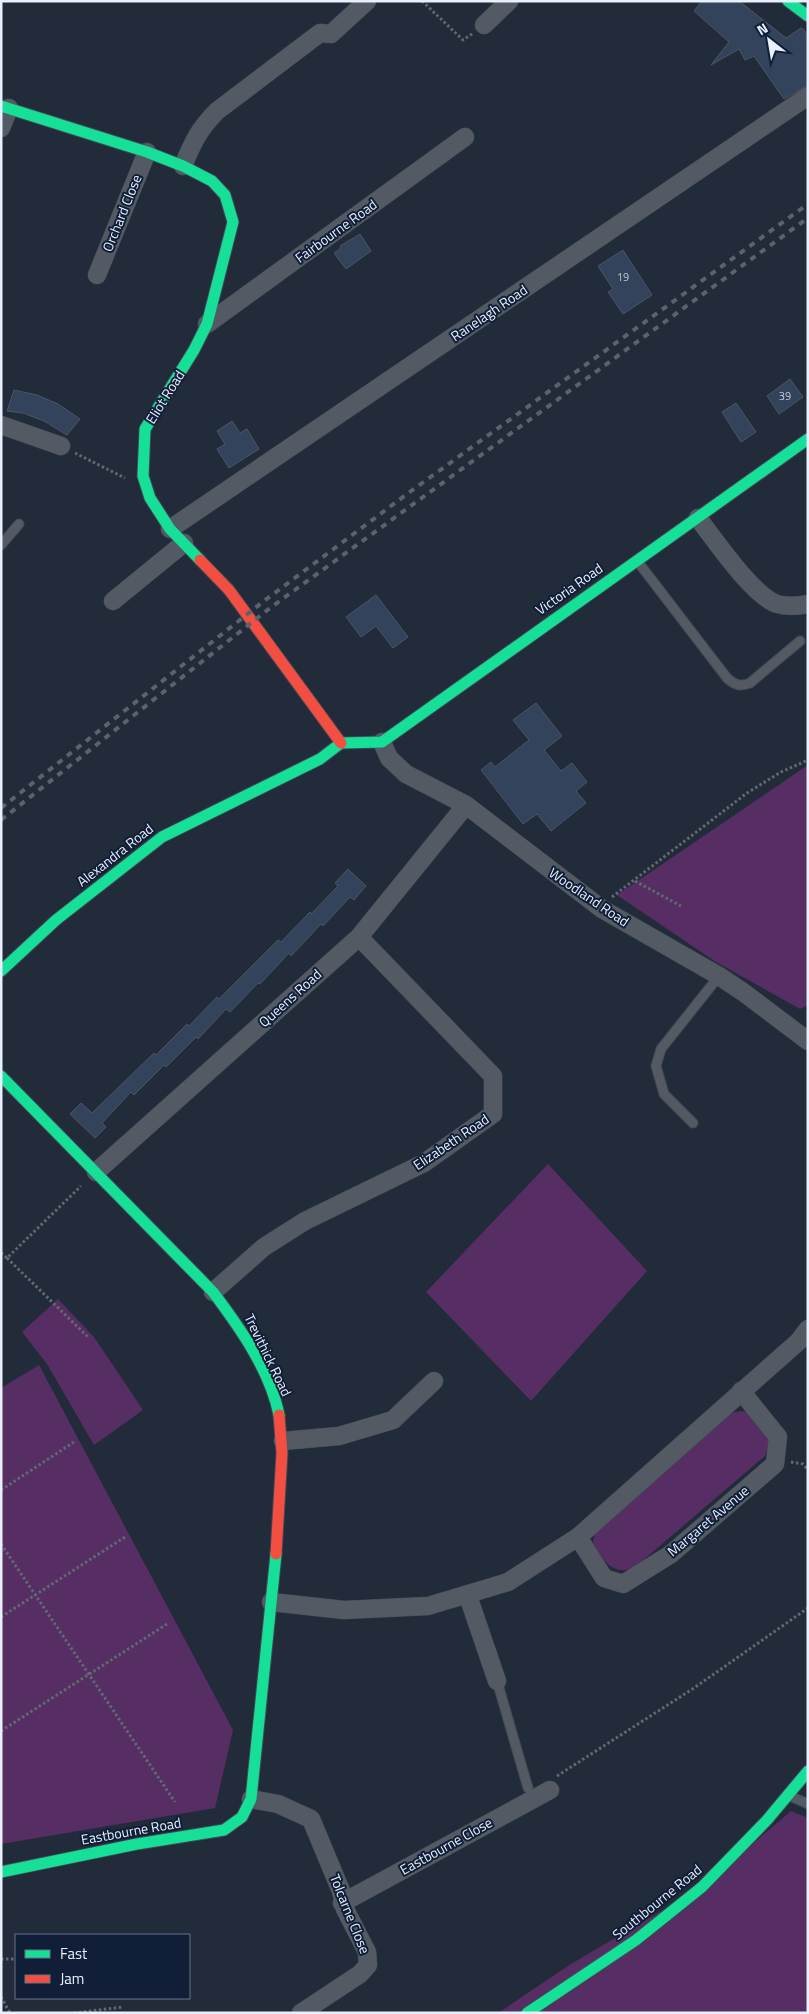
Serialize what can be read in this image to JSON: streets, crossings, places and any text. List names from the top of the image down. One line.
{"streets":{"main road":["Eliot Road","Victoria Road","Alexandra Road","Trevithick Road","Eastbourne Road","Southbourne Road"],"street":["Orchard Close","Fairbourne Road","Ranelagh Road","Woodland Road","Queens Road","Elizabeth Road","Margaret Avenue","Eastbourne Close","Tolcarne Close"]},"crossings":[["Orchard Close","Eliot Road"],["Fairbourne Road","Eliot Road"],["Ranelagh Road","Eliot Road"],["Eliot Road","Alexandra Road"],["Victoria Road","Woodland Road"],["Woodland Road","Queens Road"],["Queens Road","Elizabeth Road"],["Queens Road","Trevithick Road"],["Elizabeth Road","Trevithick Road"],["Trevithick Road","Eastbourne Road"],["Trevithick Road","Tolcarne Close"],["Eastbourne Road","Tolcarne Close"],["Eastbourne Close","Tolcarne Close"]],"house_numbers":["19","39"],"legend":["Fast","Jam"],"north":"top left"}
